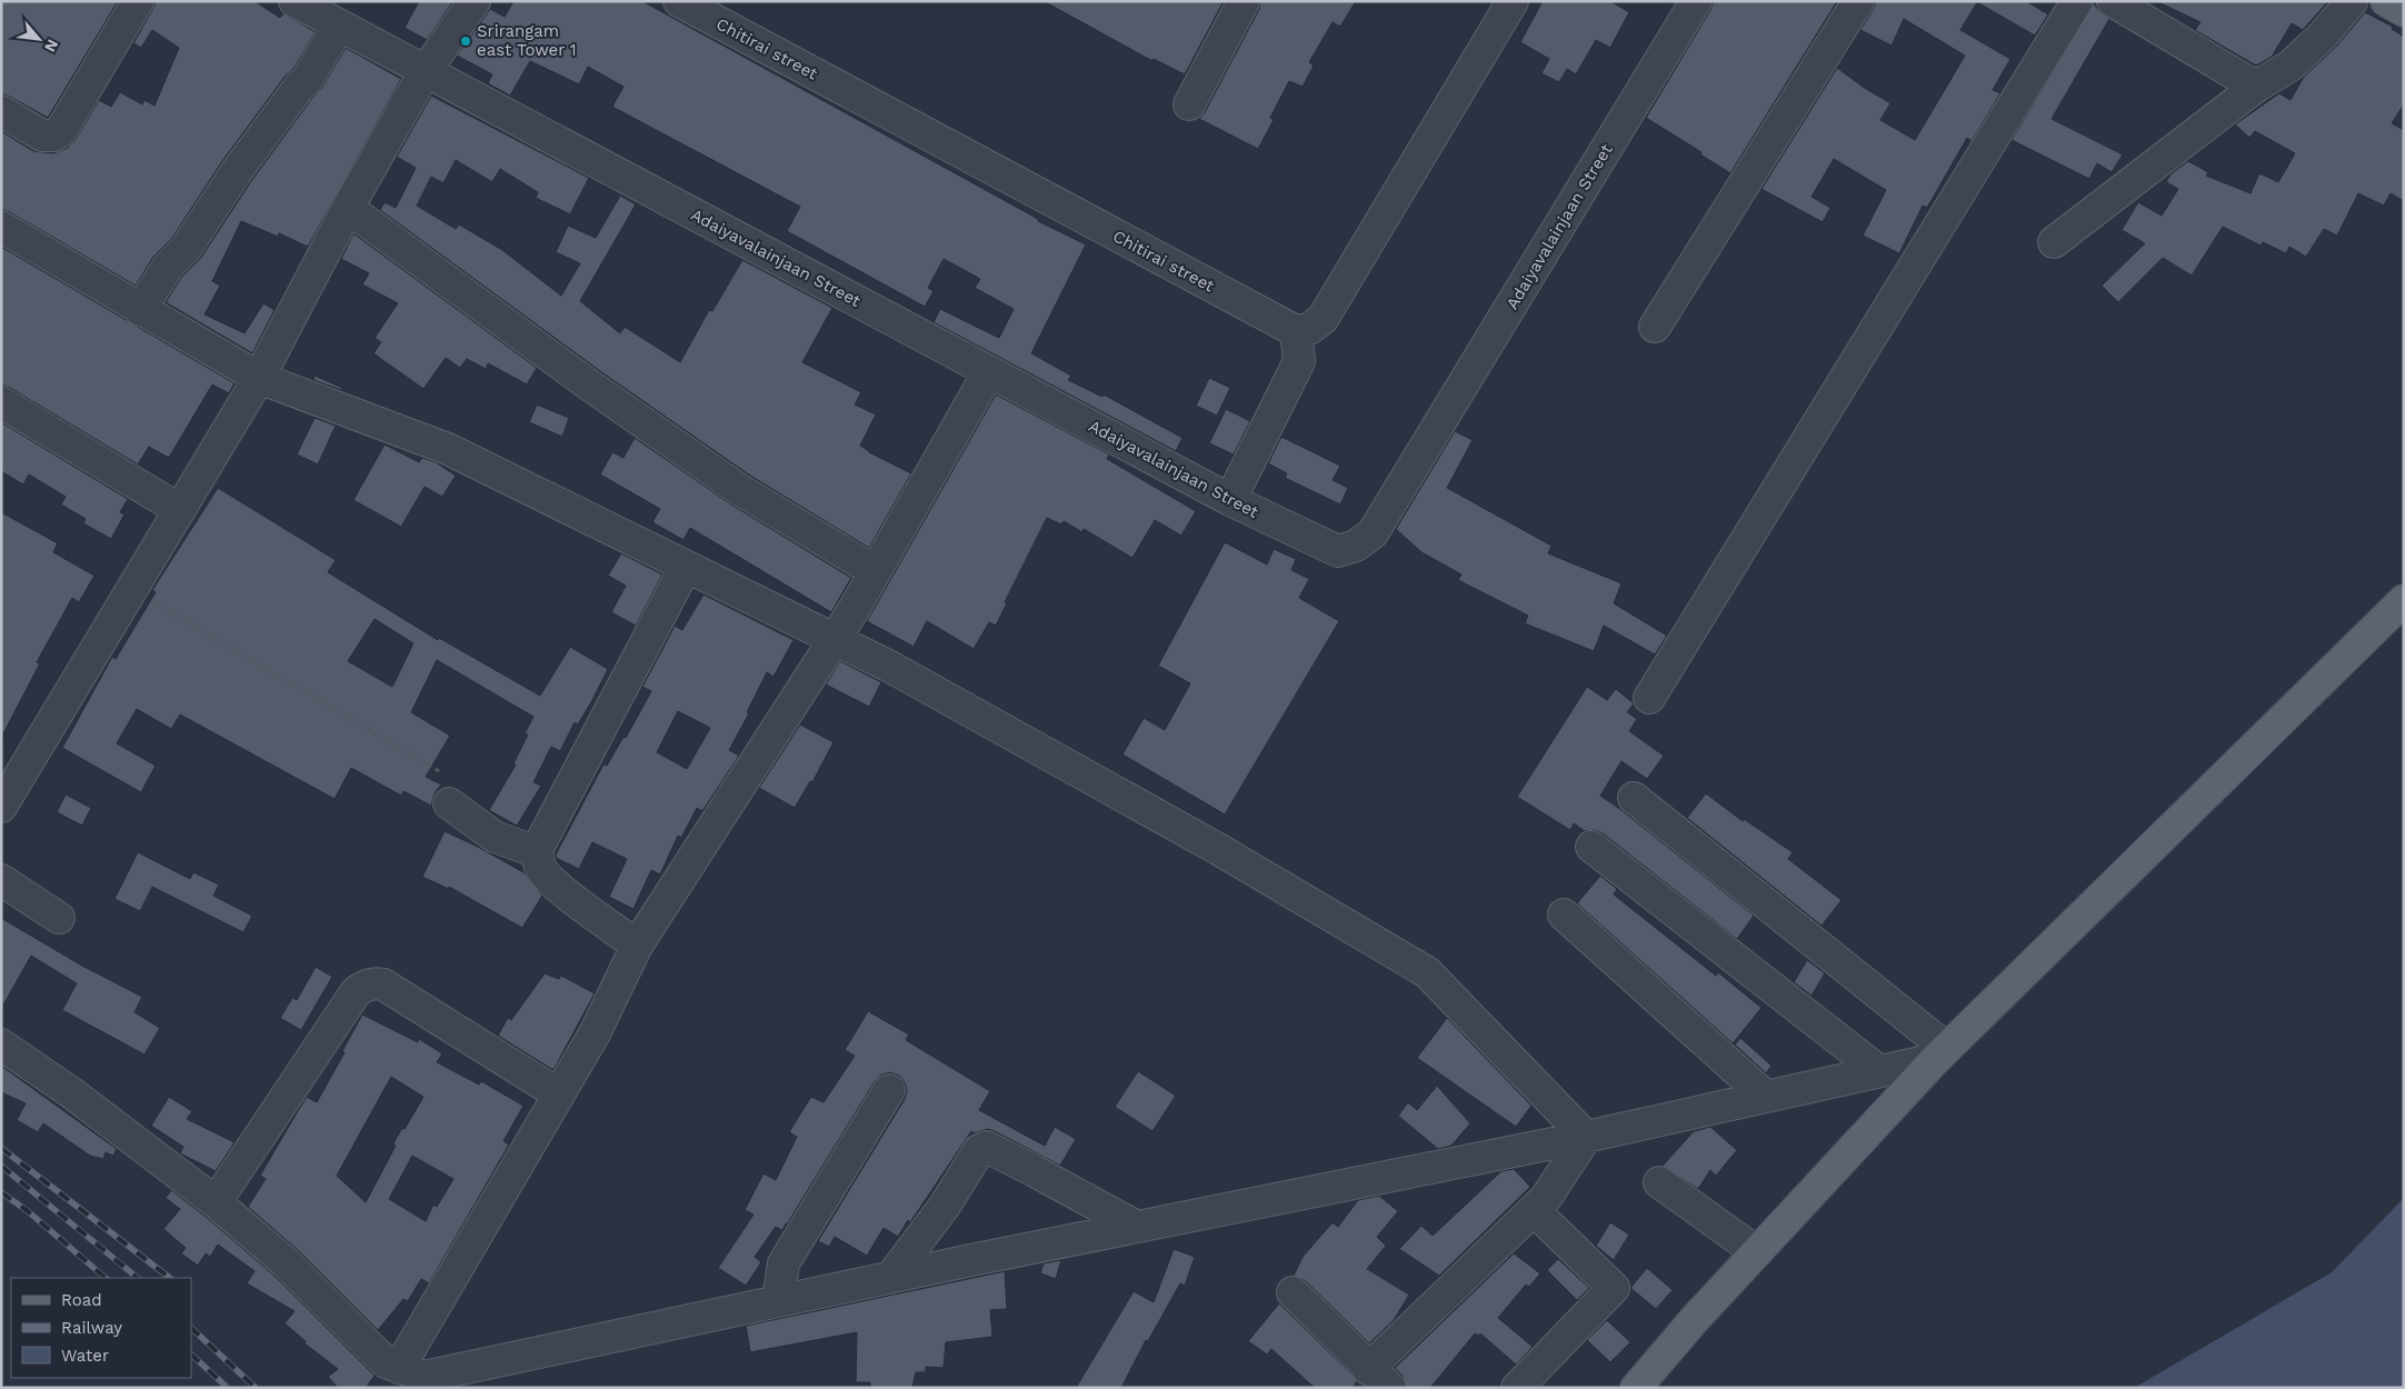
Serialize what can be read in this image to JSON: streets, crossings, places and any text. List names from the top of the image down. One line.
{"streets":{"street":["Chitirai street","Adaiyavalainjaan Street"]},"places":["Srirangam east Tower 1"],"legend":["Road","Railway","Water"],"north":"bottom right"}
